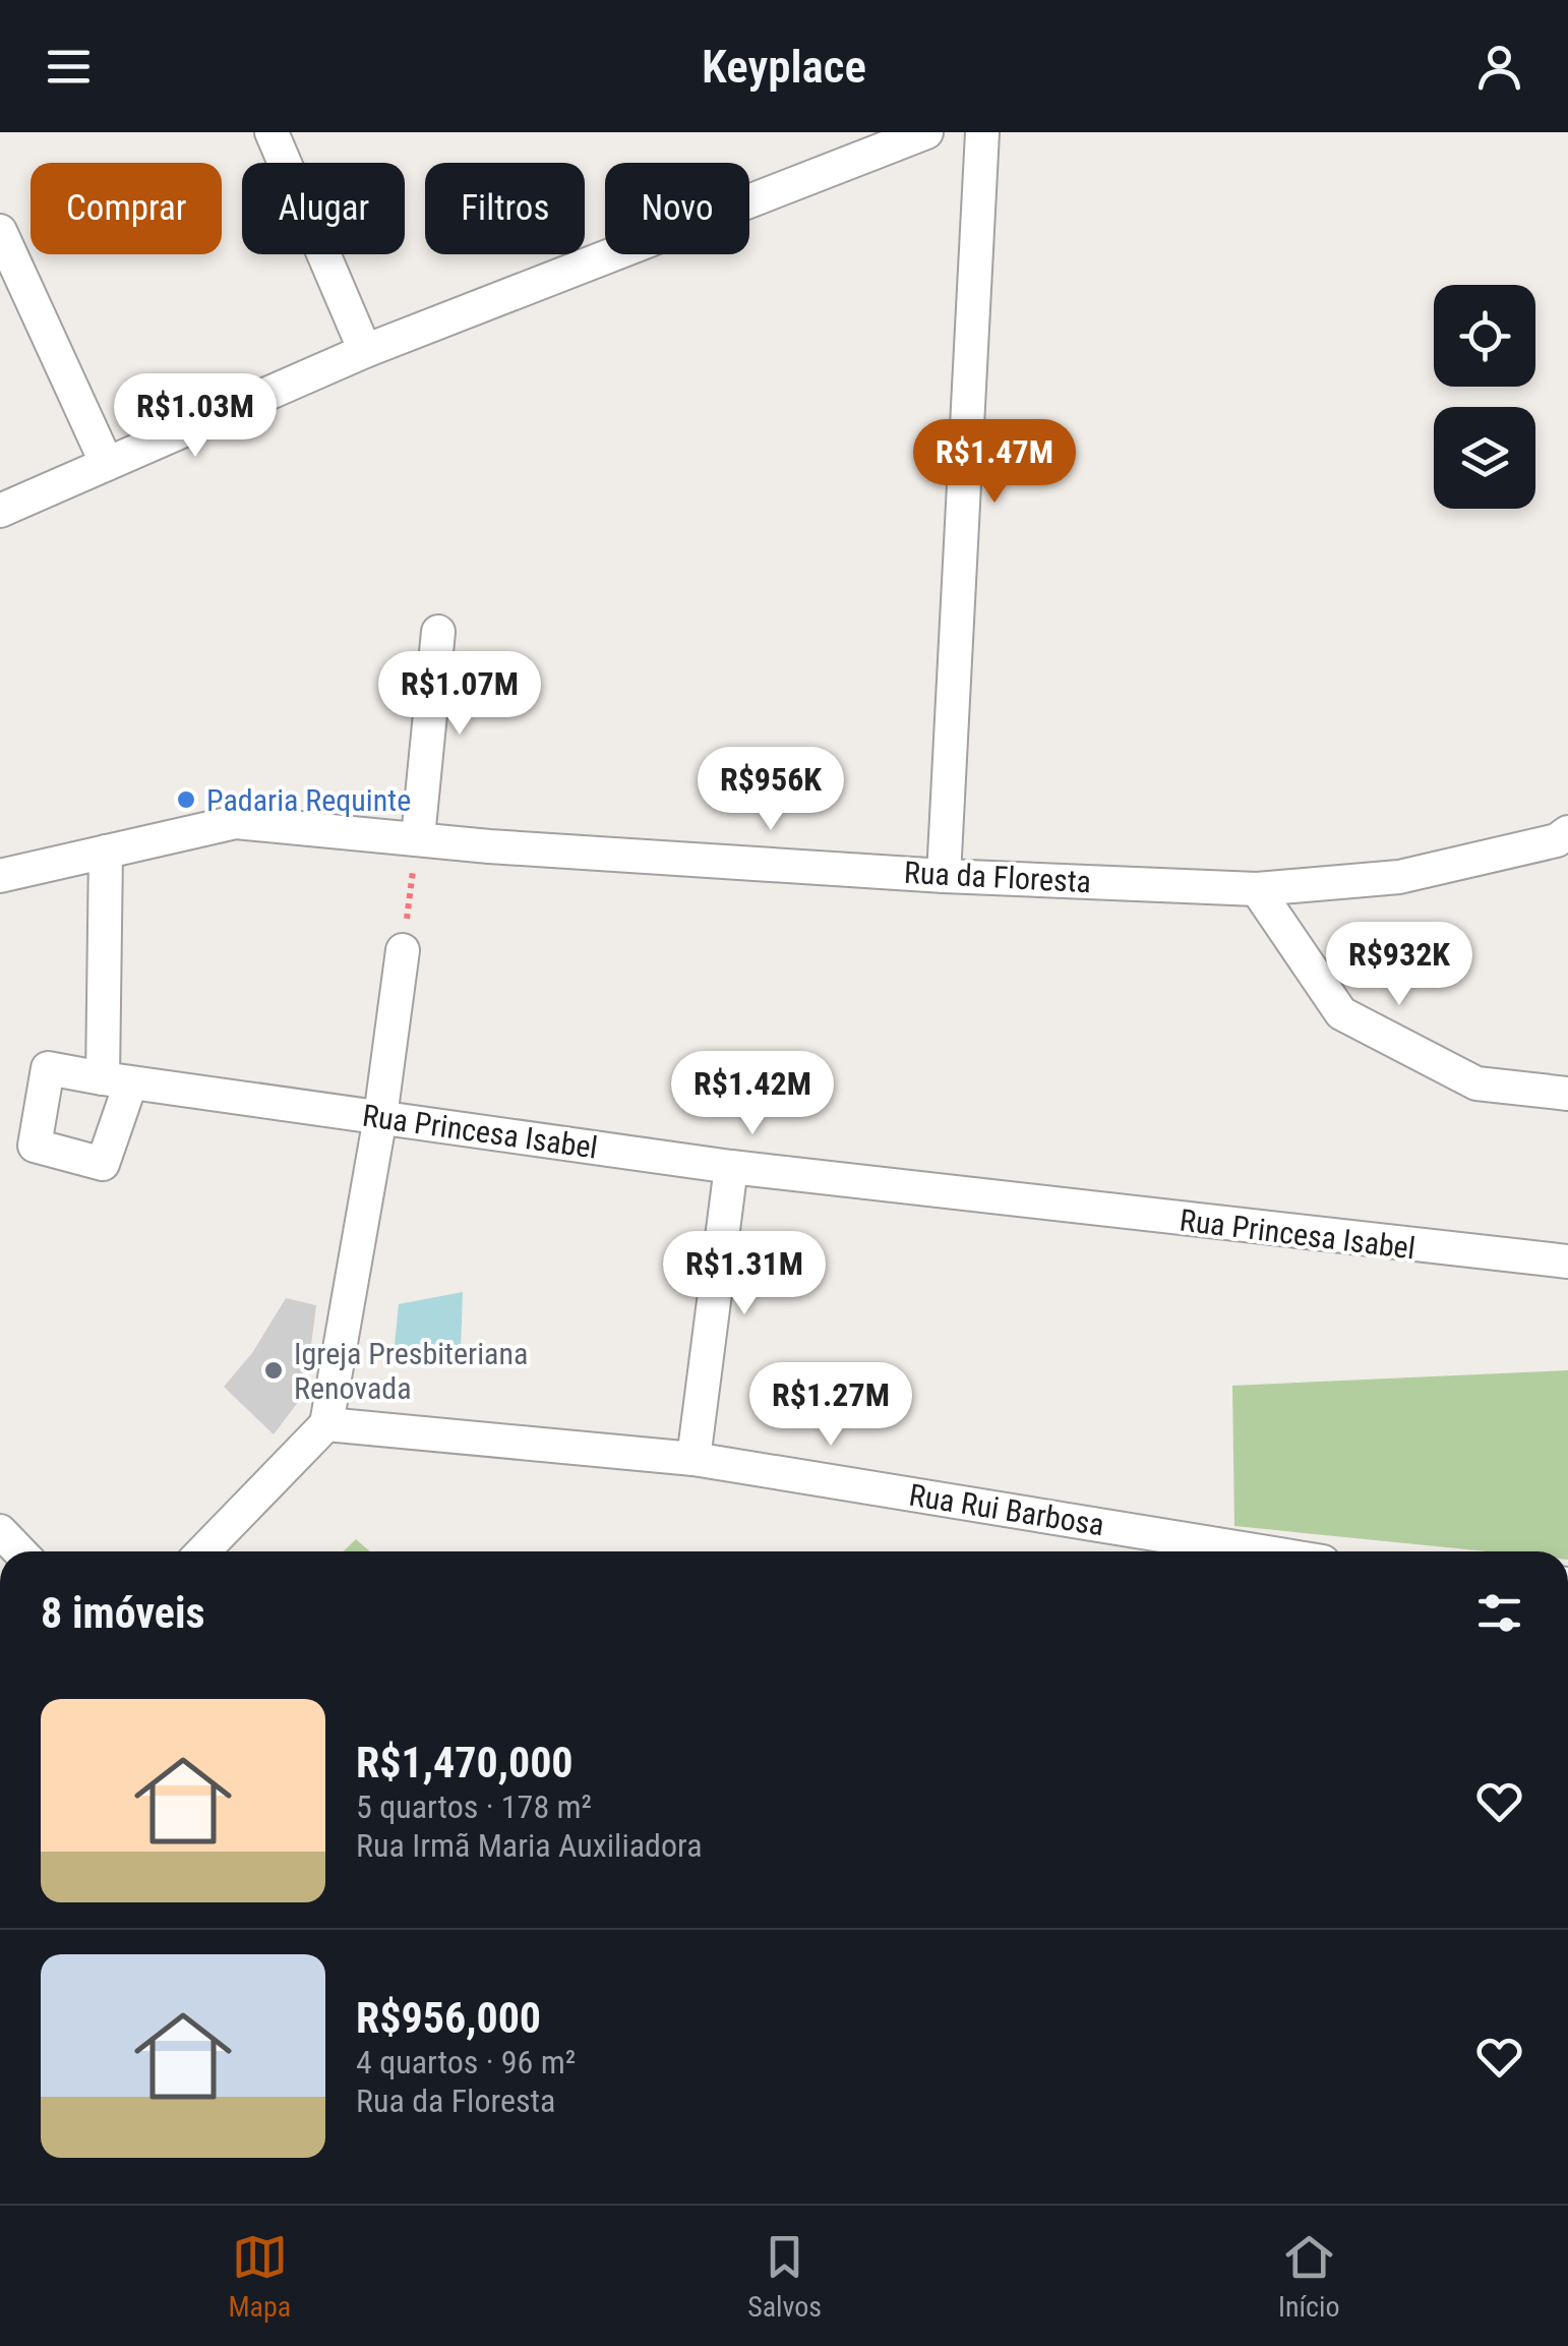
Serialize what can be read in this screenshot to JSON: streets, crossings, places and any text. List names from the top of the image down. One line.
{"streets":{"street":["Rua da Floresta","Rua Princesa Isabel","Rua Rui Barbosa"]},"crossings":[["Rua da Floresta","Rua Princesa Isabel"]],"places":["Padaria Requinte","Igreja Presbiteriana Renovada"],"page":{"header":"Keyplace","chip":["Comprar","Alugar","Filtros","Novo"],"price":["R$1.03M","R$1.47M","R$1.07M","R$956K","R$932K","R$1.42M","R$1.31M","R$1.27M"],"heading":"8 imóveis","list":[{"name":"R$1,470,000","note":"5 quartos · 178 m² · Rua Irmã Maria Auxiliadora"},{"name":"R$956,000","note":"4 quartos · 96 m² · Rua da Floresta"}],"tabs":["Mapa","Salvos","Início"]}}
